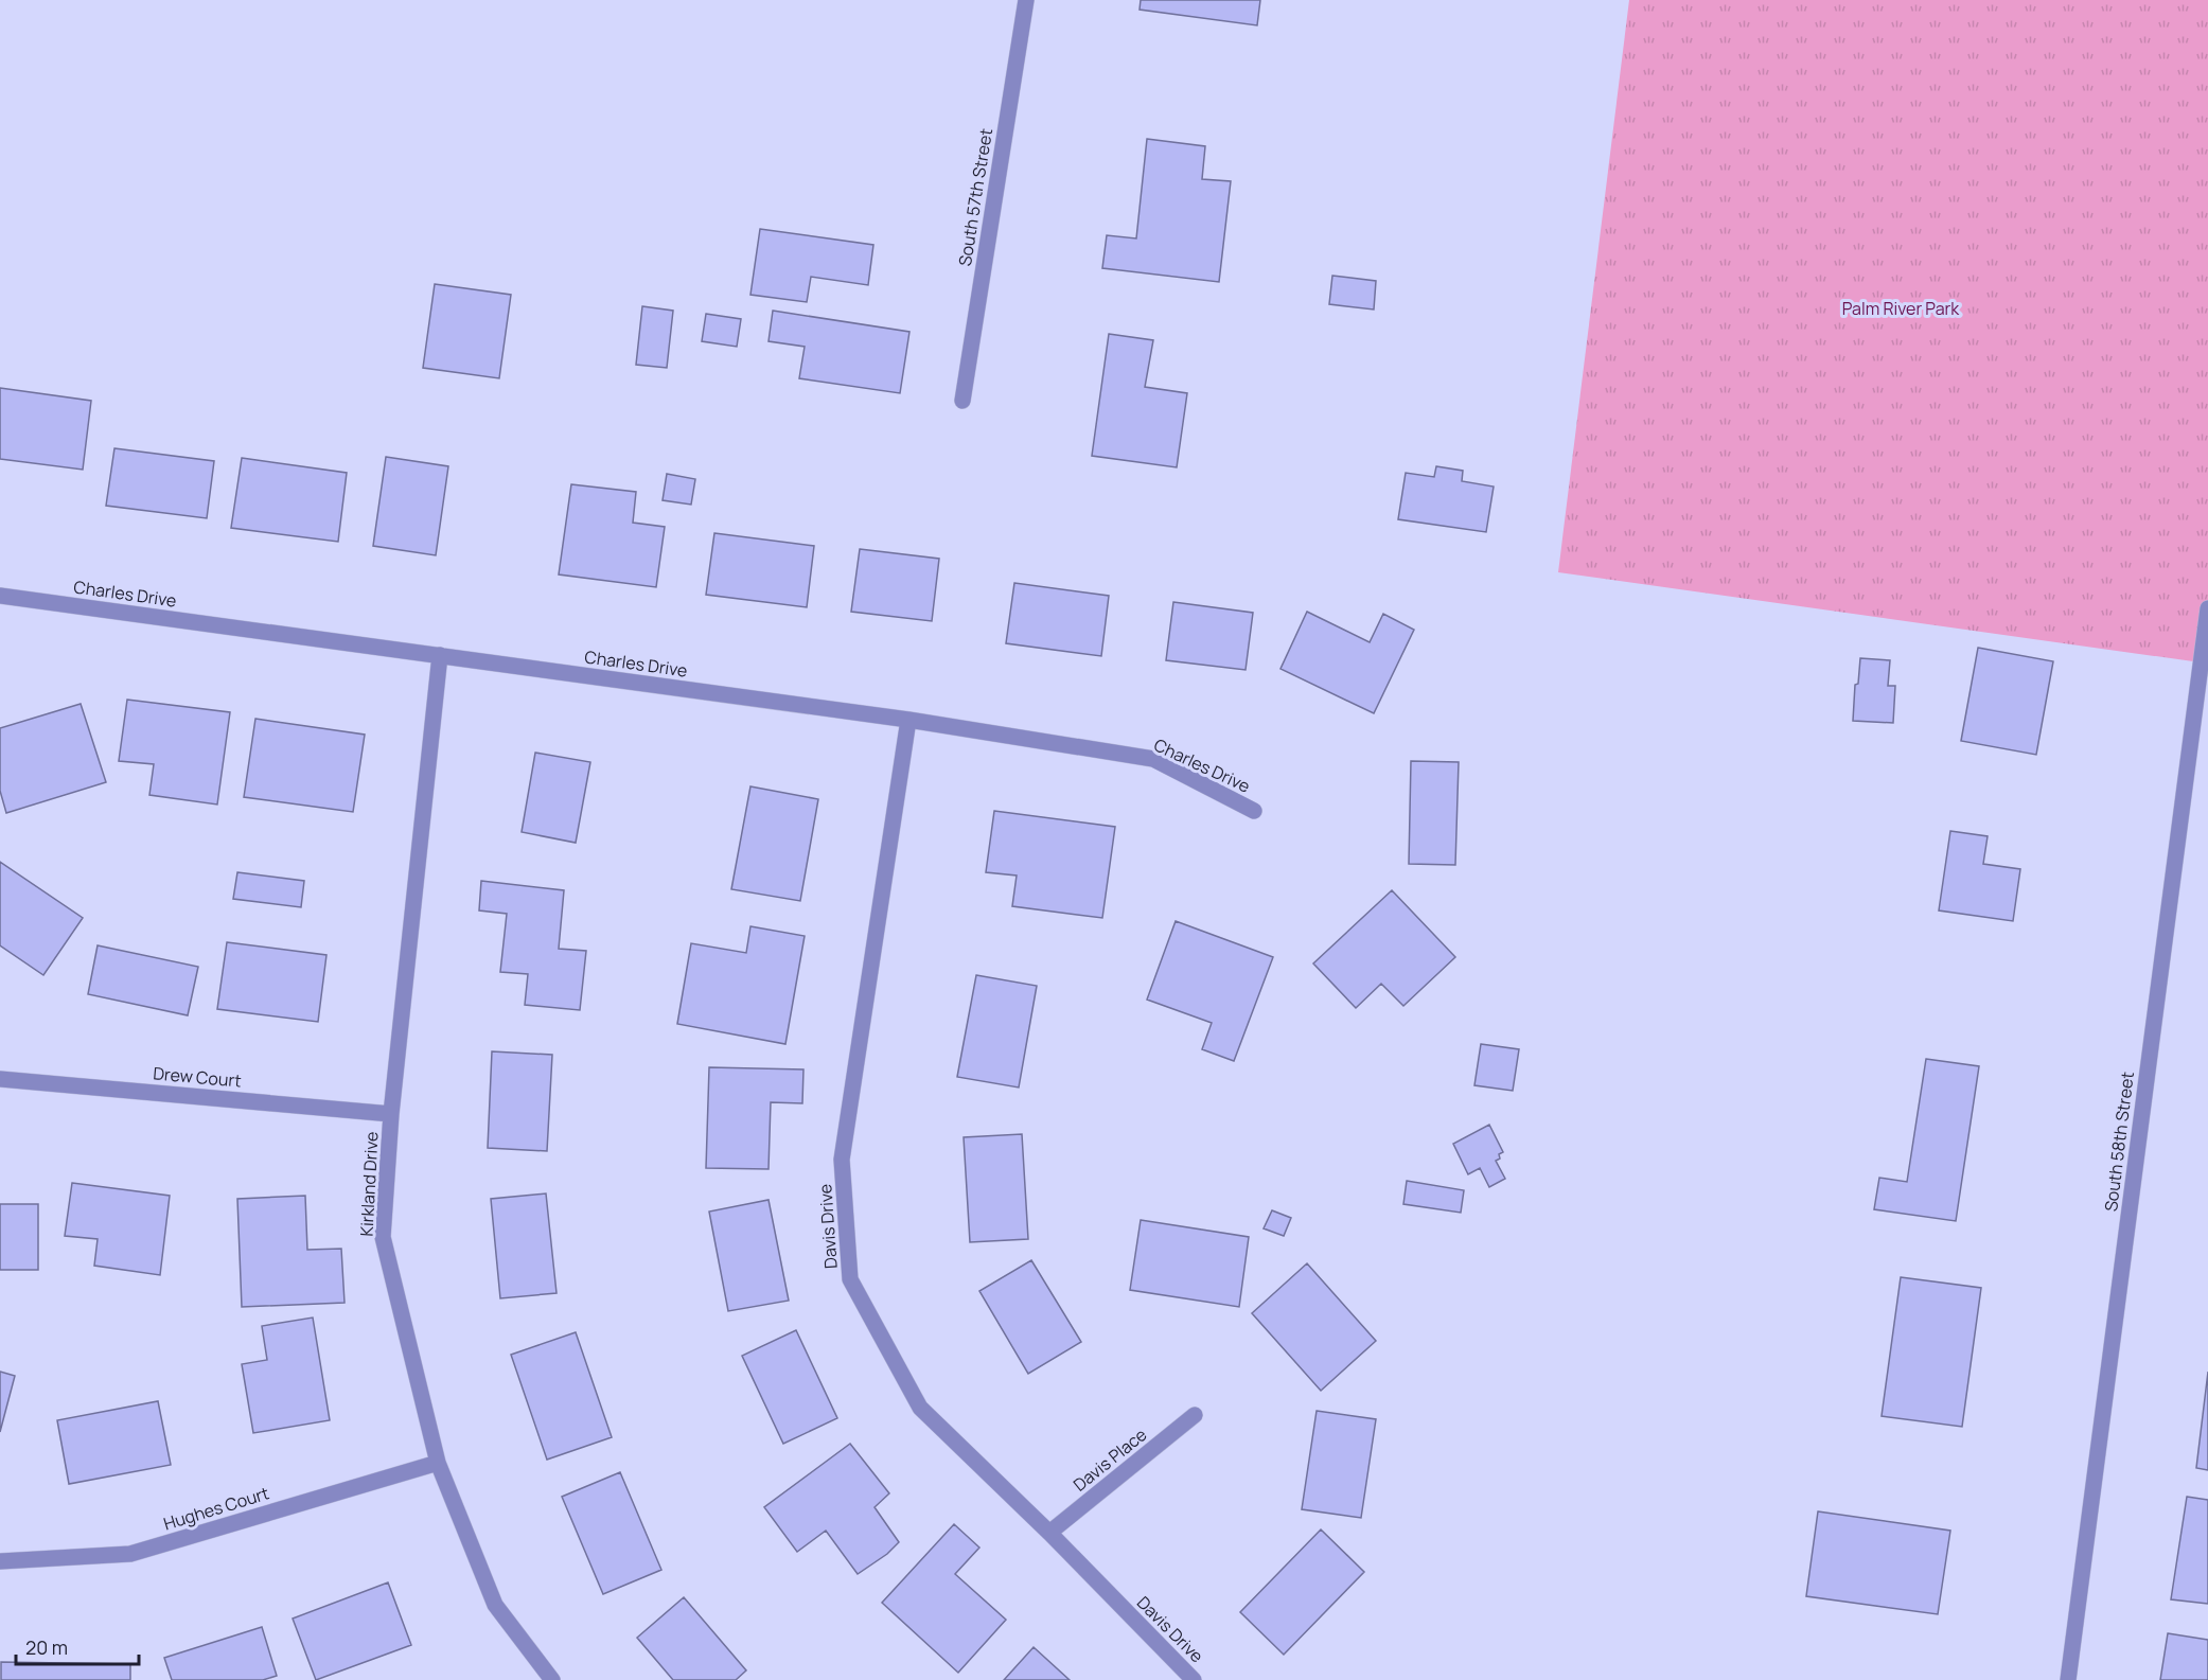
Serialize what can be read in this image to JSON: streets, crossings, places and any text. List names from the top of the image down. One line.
{"streets":{"street":["South 57th Street","Charles Drive","Drew Court","South 58th Street","Kirkland Drive","Davis Drive","Davis Place","Hughes Court"]},"crossings":[["Charles Drive","Kirkland Drive"],["Charles Drive","Davis Drive"],["Drew Court","Kirkland Drive"],["Kirkland Drive","Hughes Court"],["Davis Drive","Davis Place"]],"parks":["Palm River Park"],"scale_bar":"20 m"}
